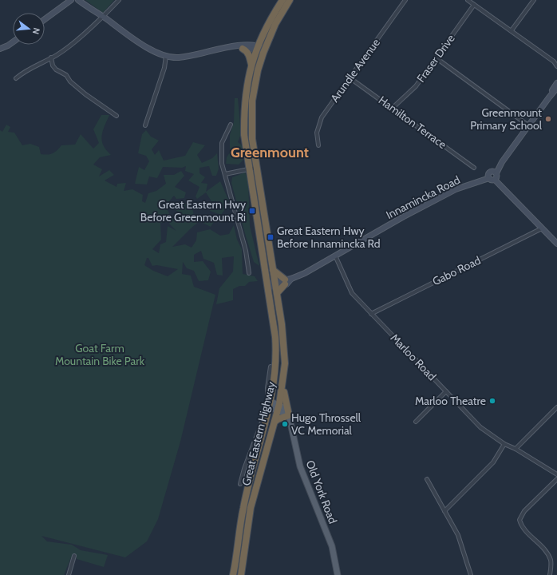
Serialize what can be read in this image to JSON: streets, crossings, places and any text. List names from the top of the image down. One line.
{"streets":{"highway":["Great Eastern Highway"],"main road":["Innamincka Road","Old York Road"],"street":["Fraser Drive","Arundle Avenue","Hamilton Terrace","Gabo Road","Marloo Road"]},"crossings":[["Fraser Drive","Hamilton Terrace"],["Arundle Avenue","Hamilton Terrace"],["Innamincka Road","Marloo Road"],["Innamincka Road","Great Eastern Highway"],["Gabo Road","Marloo Road"]],"districts":["Greenmount"],"parks":["Goat Farm Mountain Bike Park"],"places":{"other":["Greenmount Primary School","Marloo Theatre","Hugo Throssell VC Memorial"],"transit":["Great Eastern Hwy Before Greenmount Ri","Great Eastern Hwy Before Innamincka Rd"]},"north":"right"}
